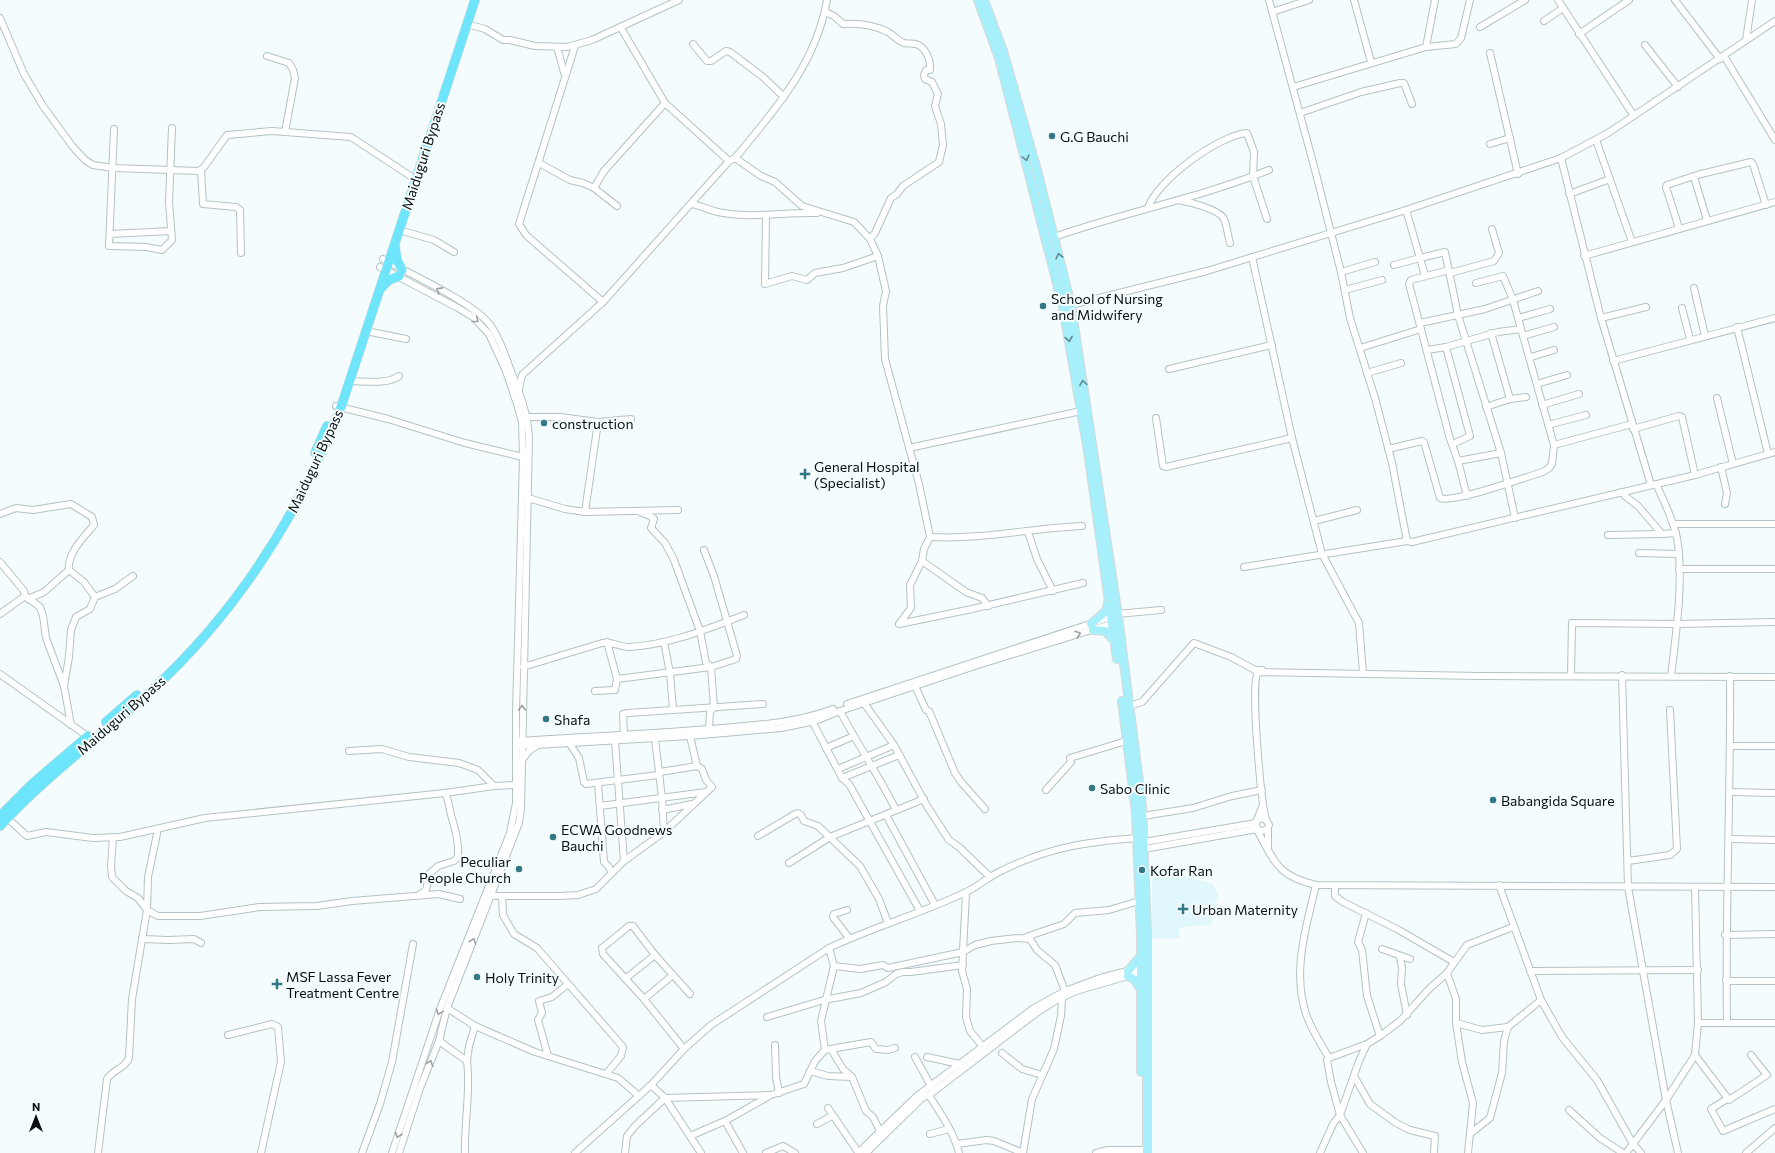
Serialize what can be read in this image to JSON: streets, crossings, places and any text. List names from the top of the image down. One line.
{"streets":{"highway":["Maiduguri Bypass"]},"places":{"other":["G.G Bauchi","School of Nursing and Midwifery","construction","Shafa","Sabo Clinic","Babangida Square","ECWA Goodnews Bauchi","Peculiar People Church","Kofar Ran","Holy Trinity"],"health":["General Hospital (Specialist)","Urban Maternity","MSF Lassa Fever Treatment Centre"]},"north":"top"}
